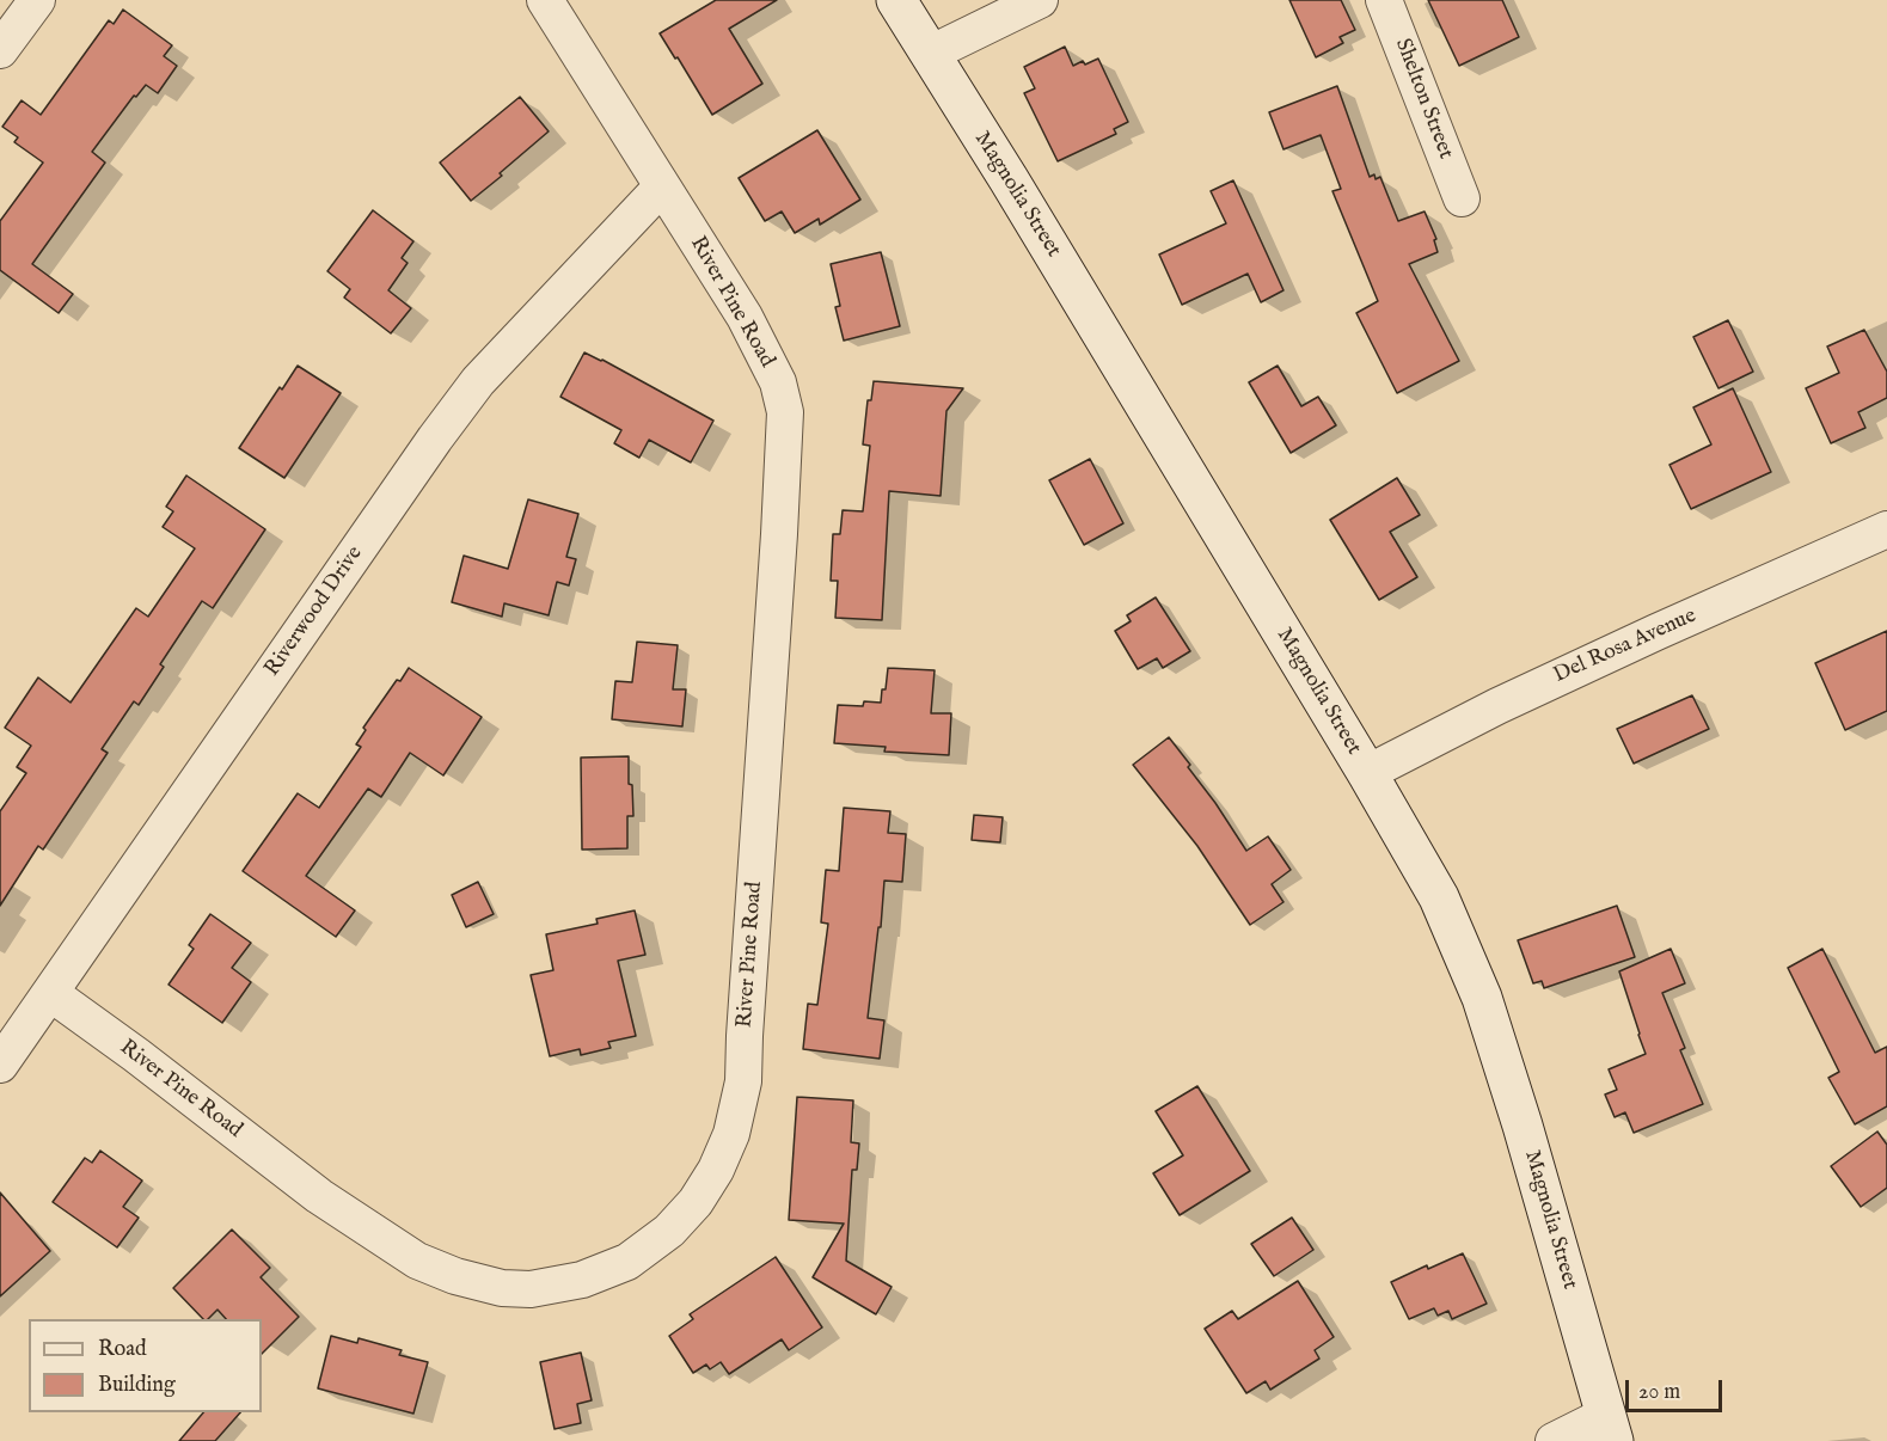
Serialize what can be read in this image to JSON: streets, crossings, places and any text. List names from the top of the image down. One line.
{"streets":{"street":["Shelton Street","Magnolia Street","River Pine Road","Riverwood Drive","Del Rosa Avenue"]},"crossings":[["Magnolia Street","Del Rosa Avenue"],["River Pine Road","Riverwood Drive"]],"legend":["Road","Building"],"scale_bar":"20 m"}
